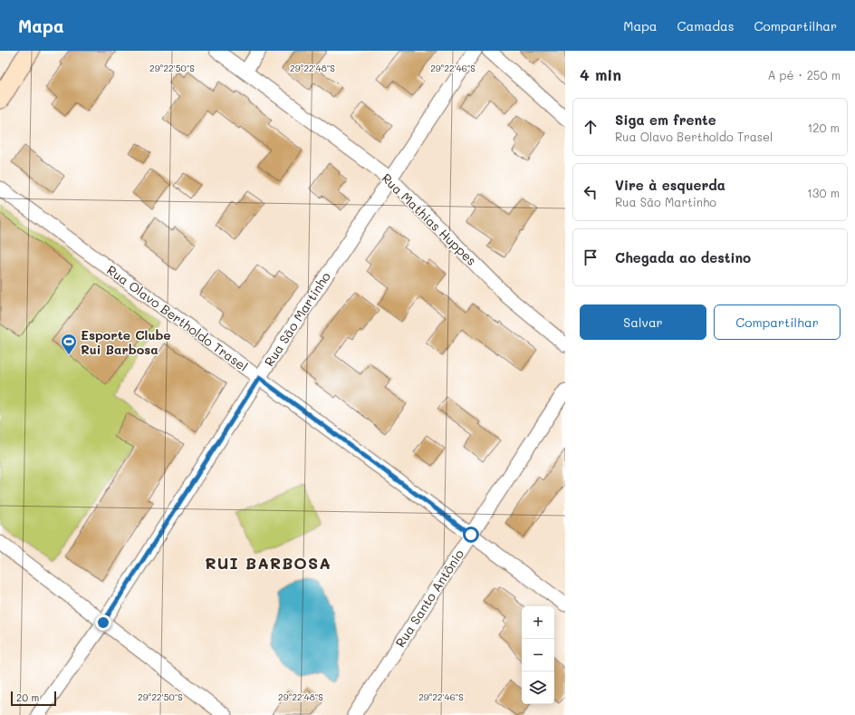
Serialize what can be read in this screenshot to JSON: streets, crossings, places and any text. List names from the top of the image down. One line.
{"streets":{"street":["Rua Mathias Huppes","Rua Olavo Bertholdo Trasel","Rua São Martinho","Rua Santo Antônio"]},"crossings":[["Rua Mathias Huppes","Rua São Martinho"],["Rua Olavo Bertholdo Trasel","Rua São Martinho"],["Rua Olavo Bertholdo Trasel","Rua Santo Antônio"]],"districts":["RUI BARBOSA"],"places":{"sports":["Esporte Clube Rui Barbosa"]},"scale_bar":"20 m","page":{"header":"Mapa","nav":["Mapa","Camadas","Compartilhar"],"heading":["4 min","A pé · 250 m"],"list":[["Siga em frente","Rua Olavo Bertholdo Trasel","120 m"],["Vire à esquerda","Rua São Martinho","130 m"],"Chegada ao destino"],"buttons":["Salvar","Compartilhar"],"map_buttons":["+","−"],"scale":"20 m"},"coordinates":["29°22'50\"S","29°22'48\"S","29°22'46\"S"]}
